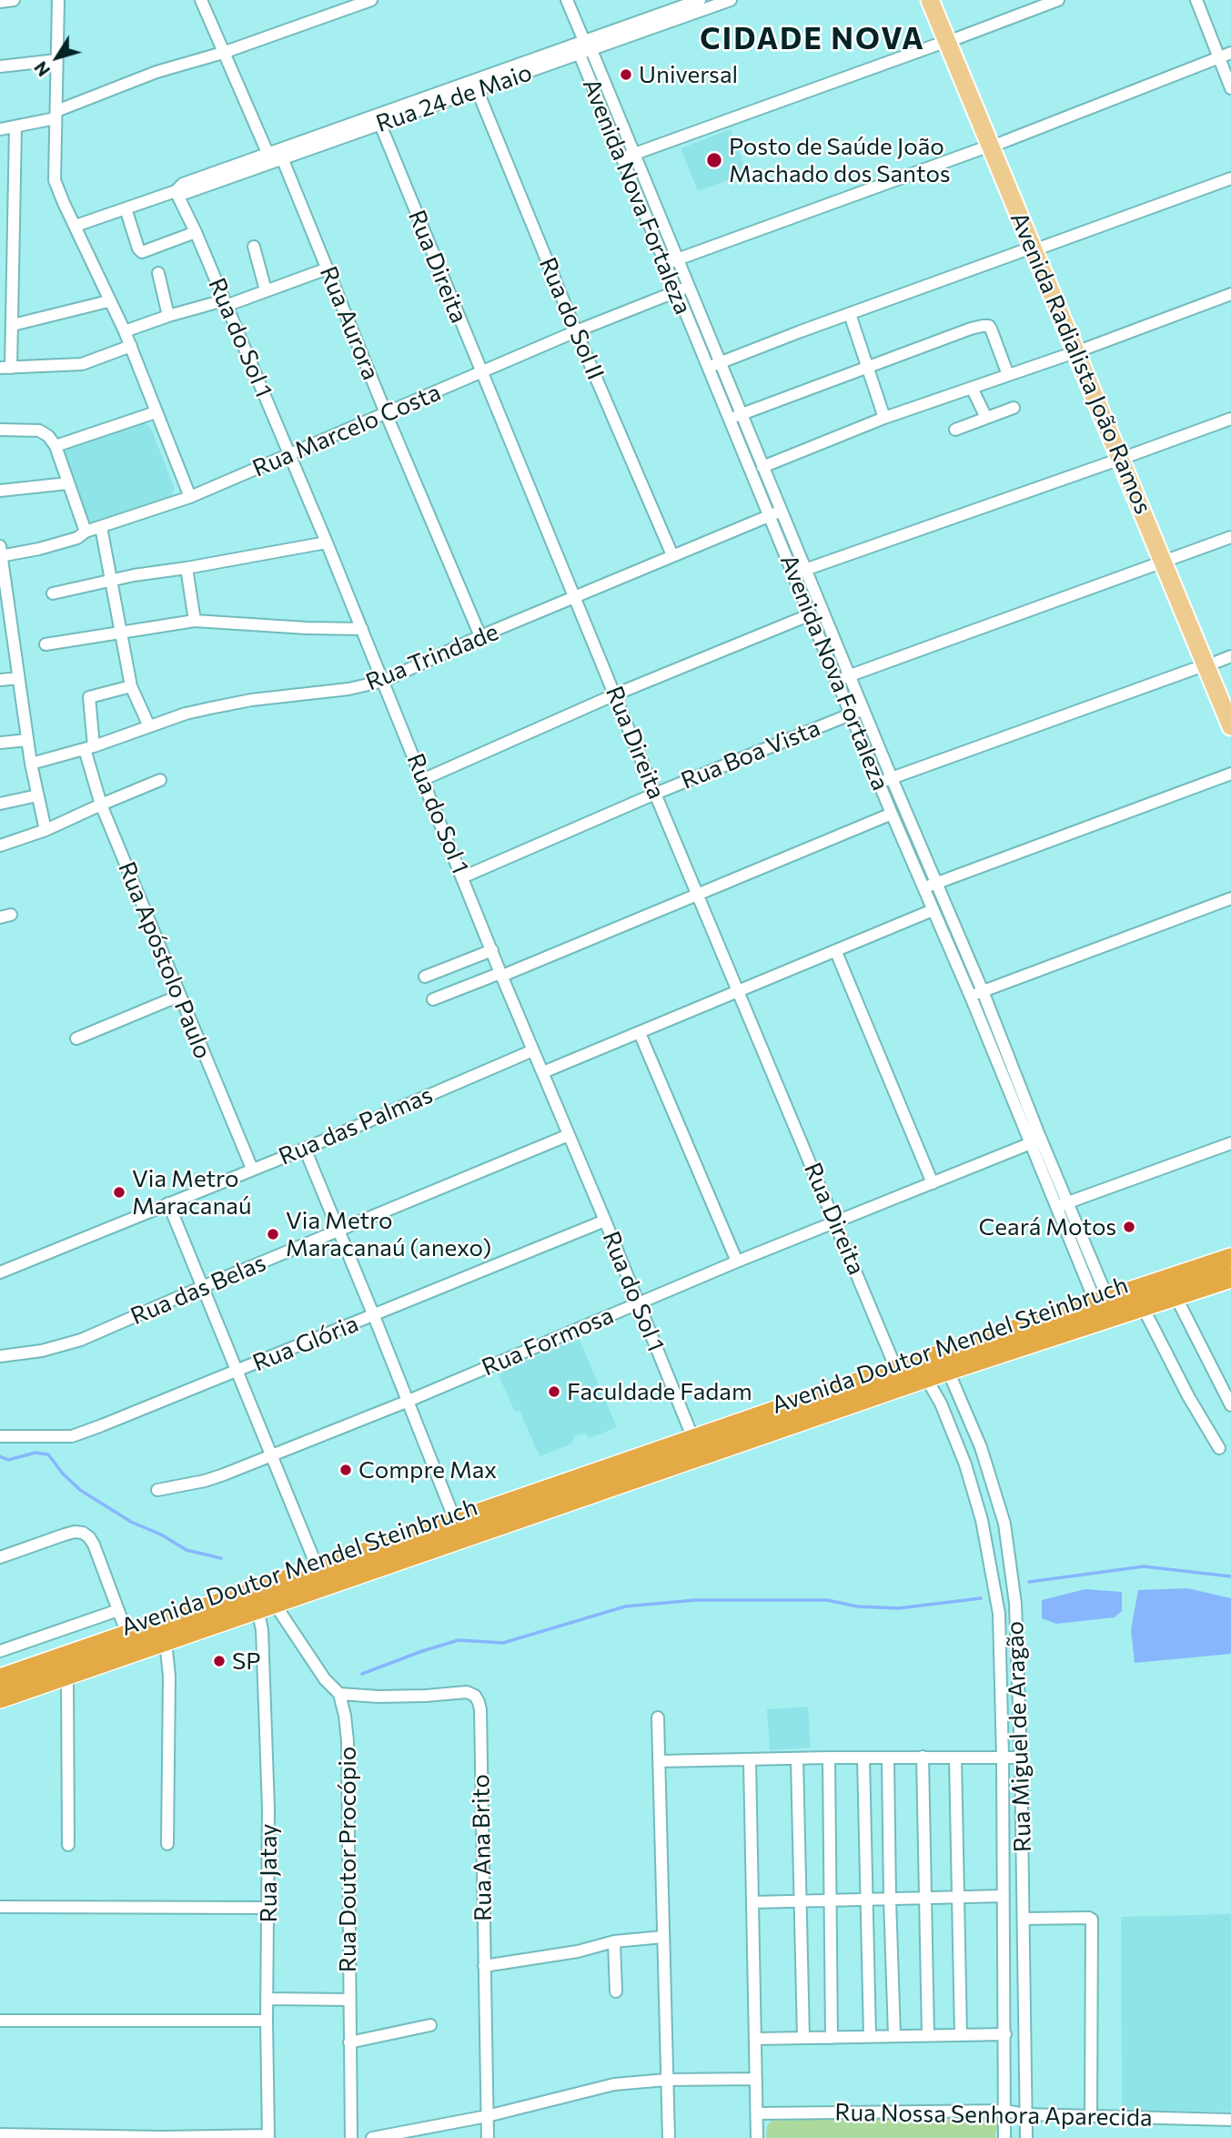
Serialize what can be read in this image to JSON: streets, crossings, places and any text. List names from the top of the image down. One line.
{"streets":{"highway":["Avenida Doutor Mendel Steinbruch"],"main road":["Avenida Radialista João Ramos"],"street":["Rua 24 de Maio","Avenida Nova Fortaleza","Rua Direita","Rua do Sol II","Rua Aurora","Rua do Sol 1","Rua Marcelo Costa","Rua Trindade","Rua Boa Vista","Rua Apóstolo Paulo","Rua das Palmas","Rua das Belas","Rua Formosa","Rua Glória","Rua Miguel de Aragão","Rua Ana Brito","Rua Doutor Procópio","Rua Jatay","Rua Nossa Senhora Aparecida"]},"crossings":[["Rua 24 de Maio","Avenida Nova Fortaleza"],["Rua 24 de Maio","Rua Direita"],["Rua 24 de Maio","Rua do Sol II"],["Rua 24 de Maio","Rua Aurora"],["Rua 24 de Maio","Rua do Sol 1"],["Avenida Nova Fortaleza","Rua Marcelo Costa"],["Avenida Nova Fortaleza","Rua Trindade"],["Avenida Nova Fortaleza","Rua Boa Vista"],["Avenida Nova Fortaleza","Rua Formosa"],["Avenida Nova Fortaleza","Avenida Doutor Mendel Steinbruch"],["Rua Direita","Rua Marcelo Costa"],["Rua Direita","Rua Trindade"],["Rua Direita","Rua Boa Vista"],["Rua Direita","Rua Formosa"],["Rua Direita","Avenida Doutor Mendel Steinbruch"],["Rua do Sol II","Rua Marcelo Costa"],["Rua do Sol II","Rua Trindade"],["Rua Aurora","Rua Marcelo Costa"],["Rua Aurora","Rua Trindade"],["Rua do Sol 1","Rua Marcelo Costa"],["Rua do Sol 1","Rua Trindade"],["Rua do Sol 1","Rua Boa Vista"],["Rua do Sol 1","Rua das Palmas"],["Rua do Sol 1","Rua das Belas"],["Rua do Sol 1","Rua Formosa"],["Rua do Sol 1","Rua Glória"],["Rua do Sol 1","Avenida Doutor Mendel Steinbruch"],["Rua Trindade","Rua Apóstolo Paulo"],["Rua Apóstolo Paulo","Rua das Palmas"],["Avenida Doutor Mendel Steinbruch","Rua Miguel de Aragão"],["Avenida Doutor Mendel Steinbruch","Rua Doutor Procópio"],["Avenida Doutor Mendel Steinbruch","Rua Jatay"],["Rua Miguel de Aragão","Rua Nossa Senhora Aparecida"],["Rua Ana Brito","Rua Doutor Procópio"],["Rua Doutor Procópio","Rua Jatay"]],"districts":["CIDADE NOVA"],"places":["Universal","Posto de Saúde João Machado dos Santos","Via Metro Maracanaú","Ceará Motos","Via Metro Maracanaú (anexo)","Faculdade Fadam","Compre Max","SP"],"north":"bottom left"}
